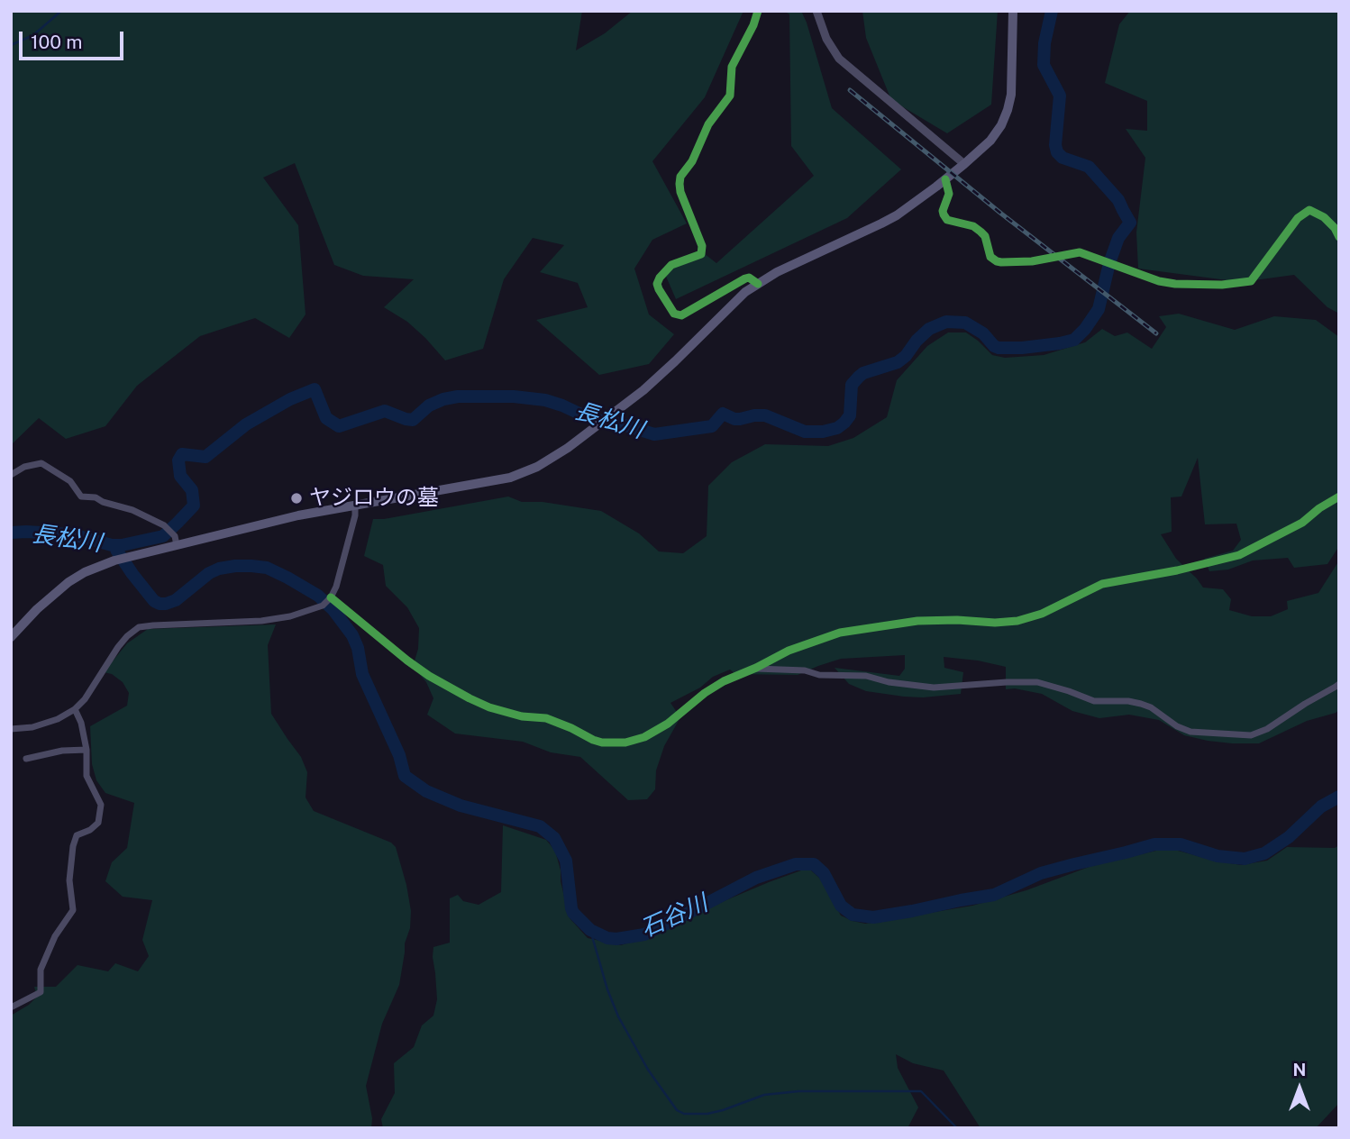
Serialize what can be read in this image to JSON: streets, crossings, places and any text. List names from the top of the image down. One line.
{"water":["長松川","石谷川"],"places":["ヤジロウの墓"],"scale_bar":"100 m","north":"top"}
